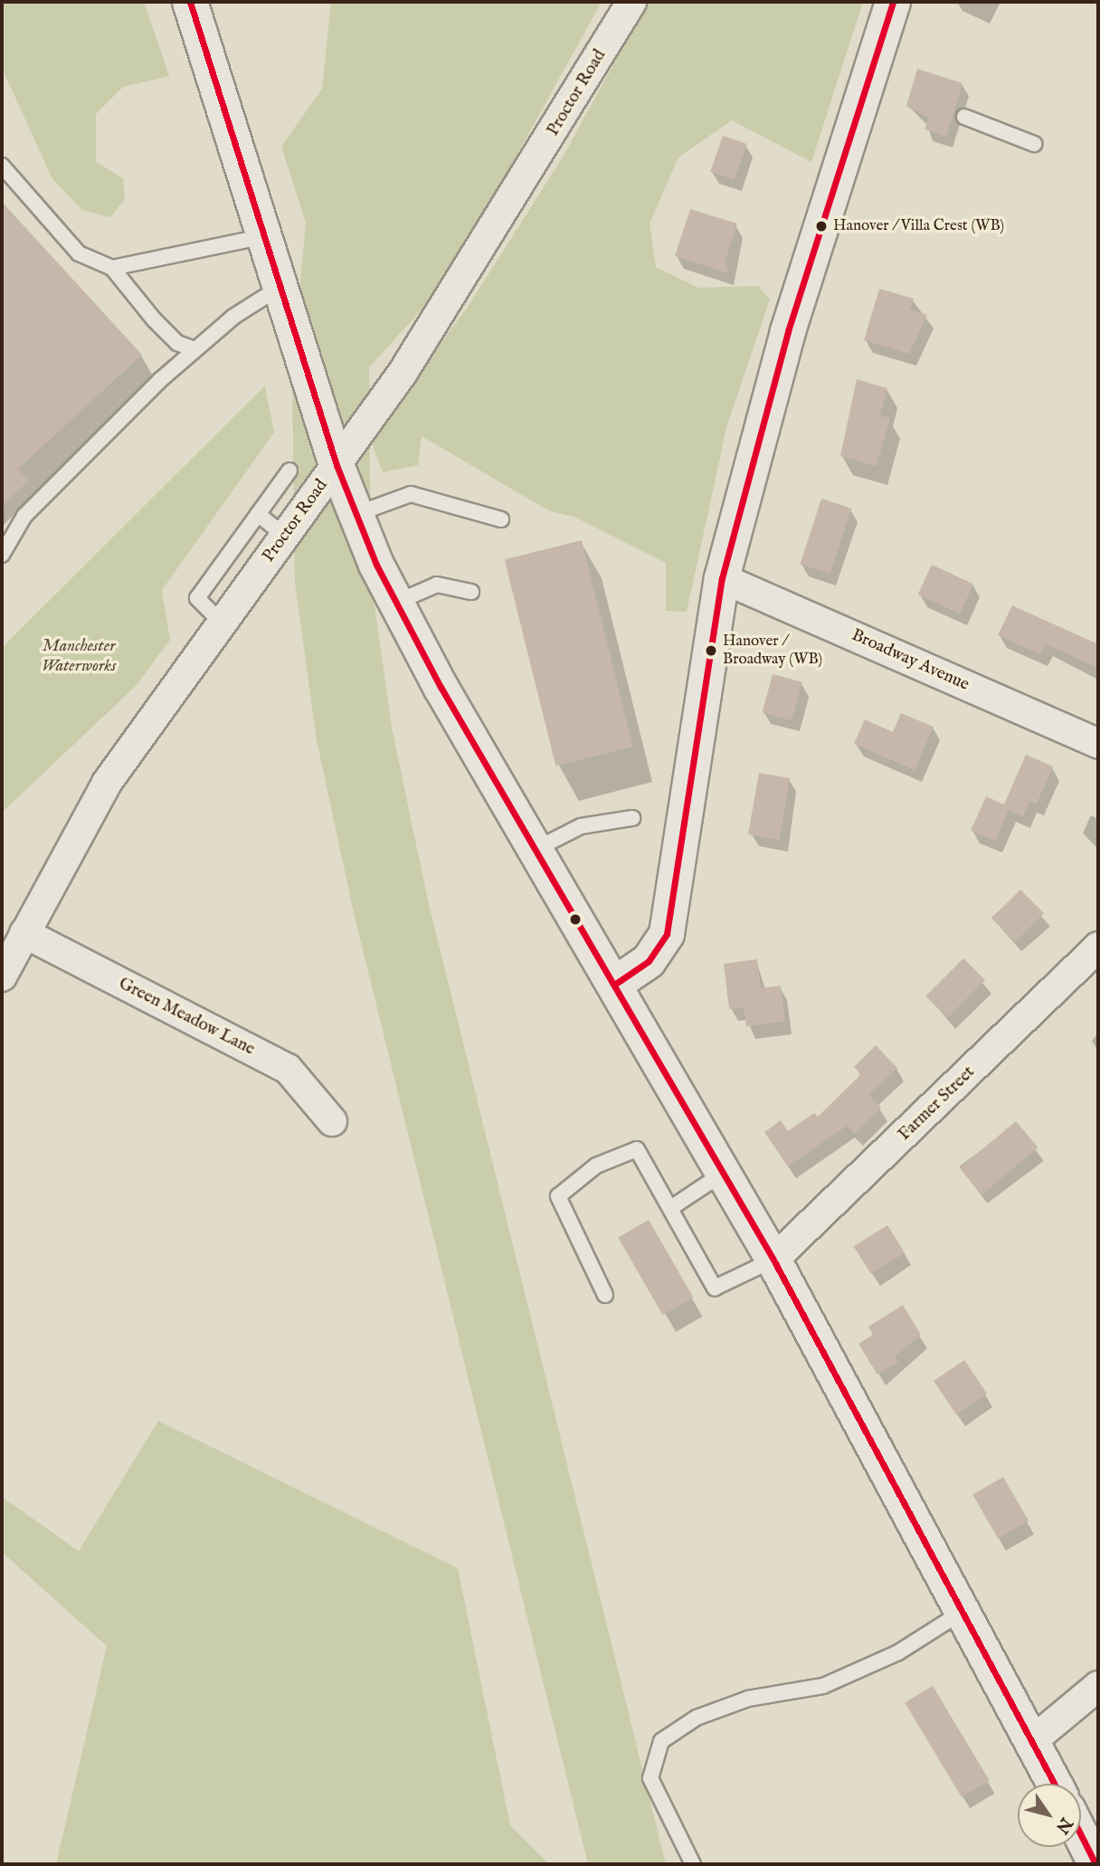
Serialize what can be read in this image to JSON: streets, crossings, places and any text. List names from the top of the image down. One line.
{"streets":{"street":["Proctor Road","Broadway Avenue","Green Meadow Lane","Farmer Street"]},"crossings":[["Proctor Road","Green Meadow Lane"]],"parks":["Manchester Waterworks"],"places":["Hanover / Villa Crest (WB)","Hanover / Broadway (WB)"],"north":"bottom right"}
